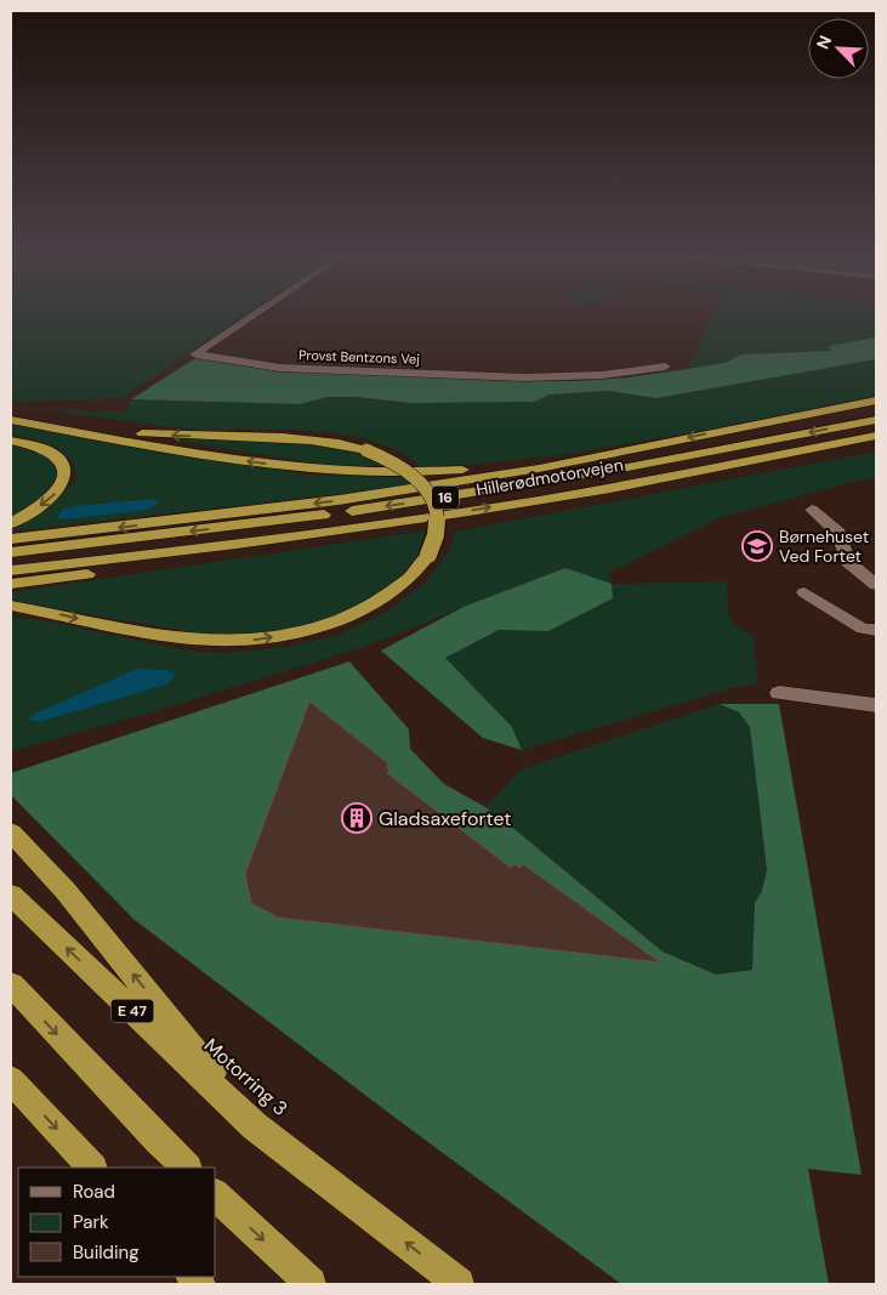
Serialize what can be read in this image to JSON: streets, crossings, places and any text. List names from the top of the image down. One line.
{"streets":{"highway":["Hillerødmotorvejen","16","E 47","Motorring 3"],"street":["Provst Bentzons Vej"]},"places":{"school or university":["Børnehuset Ved Fortet"],"building":["Gladsaxefortet"]},"legend":["Road","Park","Building"],"north":"top left"}
